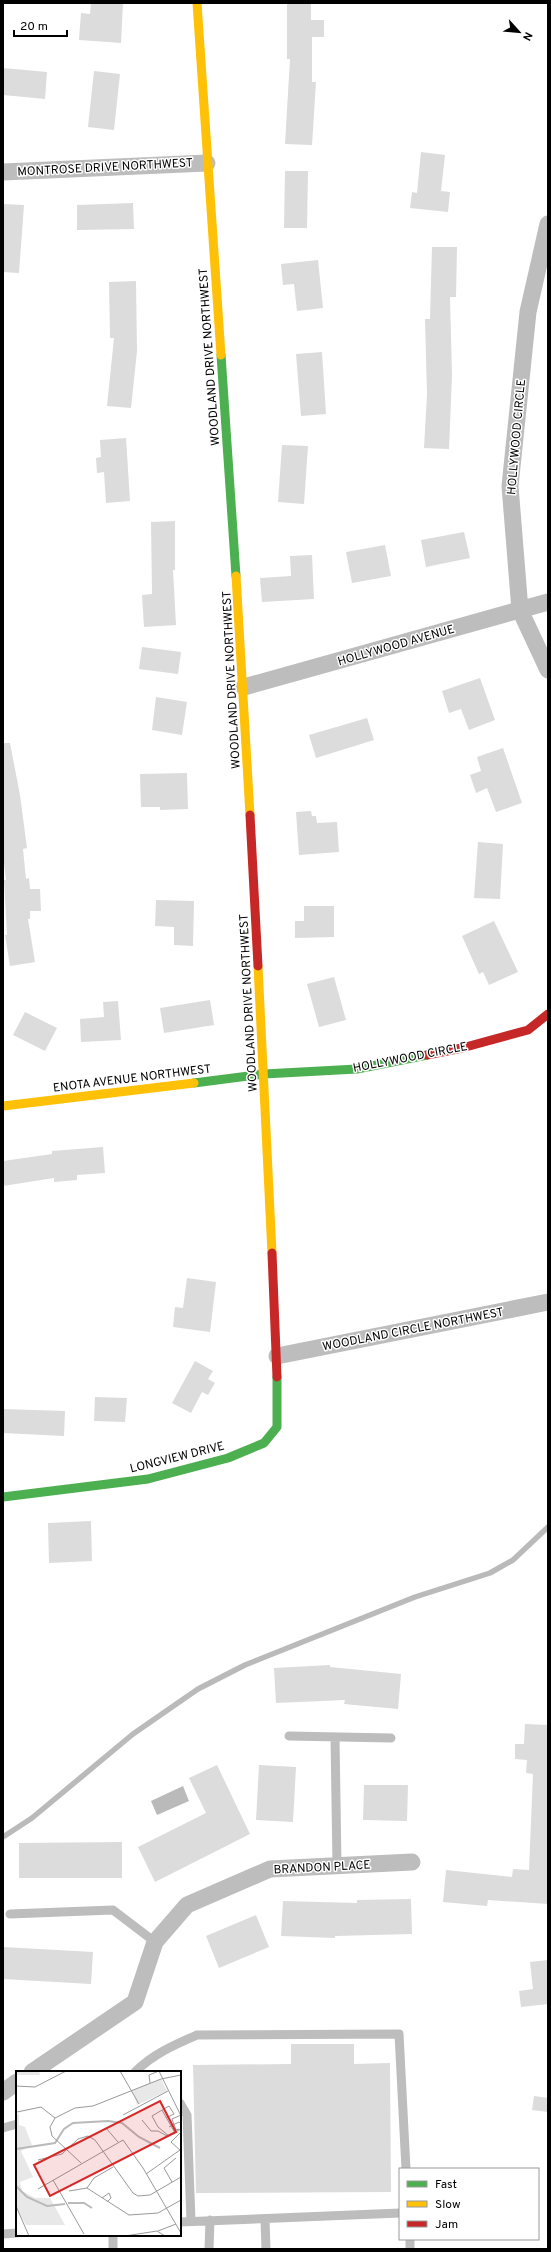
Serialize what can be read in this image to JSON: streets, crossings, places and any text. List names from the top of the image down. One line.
{"streets":{"street":["MONTROSE DRIVE NORTHWEST","WOODLAND DRIVE NORTHWEST","HOLLYWOOD CIRCLE","HOLLYWOOD AVENUE","ENOTA AVENUE NORTHWEST","WOODLAND CIRCLE NORTHWEST","LONGVIEW DRIVE","BRANDON PLACE"]},"crossings":[["MONTROSE DRIVE NORTHWEST","WOODLAND DRIVE NORTHWEST"],["WOODLAND DRIVE NORTHWEST","HOLLYWOOD CIRCLE"],["WOODLAND DRIVE NORTHWEST","HOLLYWOOD AVENUE"],["WOODLAND DRIVE NORTHWEST","ENOTA AVENUE NORTHWEST"],["WOODLAND DRIVE NORTHWEST","WOODLAND CIRCLE NORTHWEST"],["WOODLAND DRIVE NORTHWEST","LONGVIEW DRIVE"],["HOLLYWOOD CIRCLE","HOLLYWOOD AVENUE"],["HOLLYWOOD CIRCLE","ENOTA AVENUE NORTHWEST"],["WOODLAND CIRCLE NORTHWEST","LONGVIEW DRIVE"]],"legend":["Fast","Slow","Jam"],"scale_bar":"20 m","north":"bottom right"}
